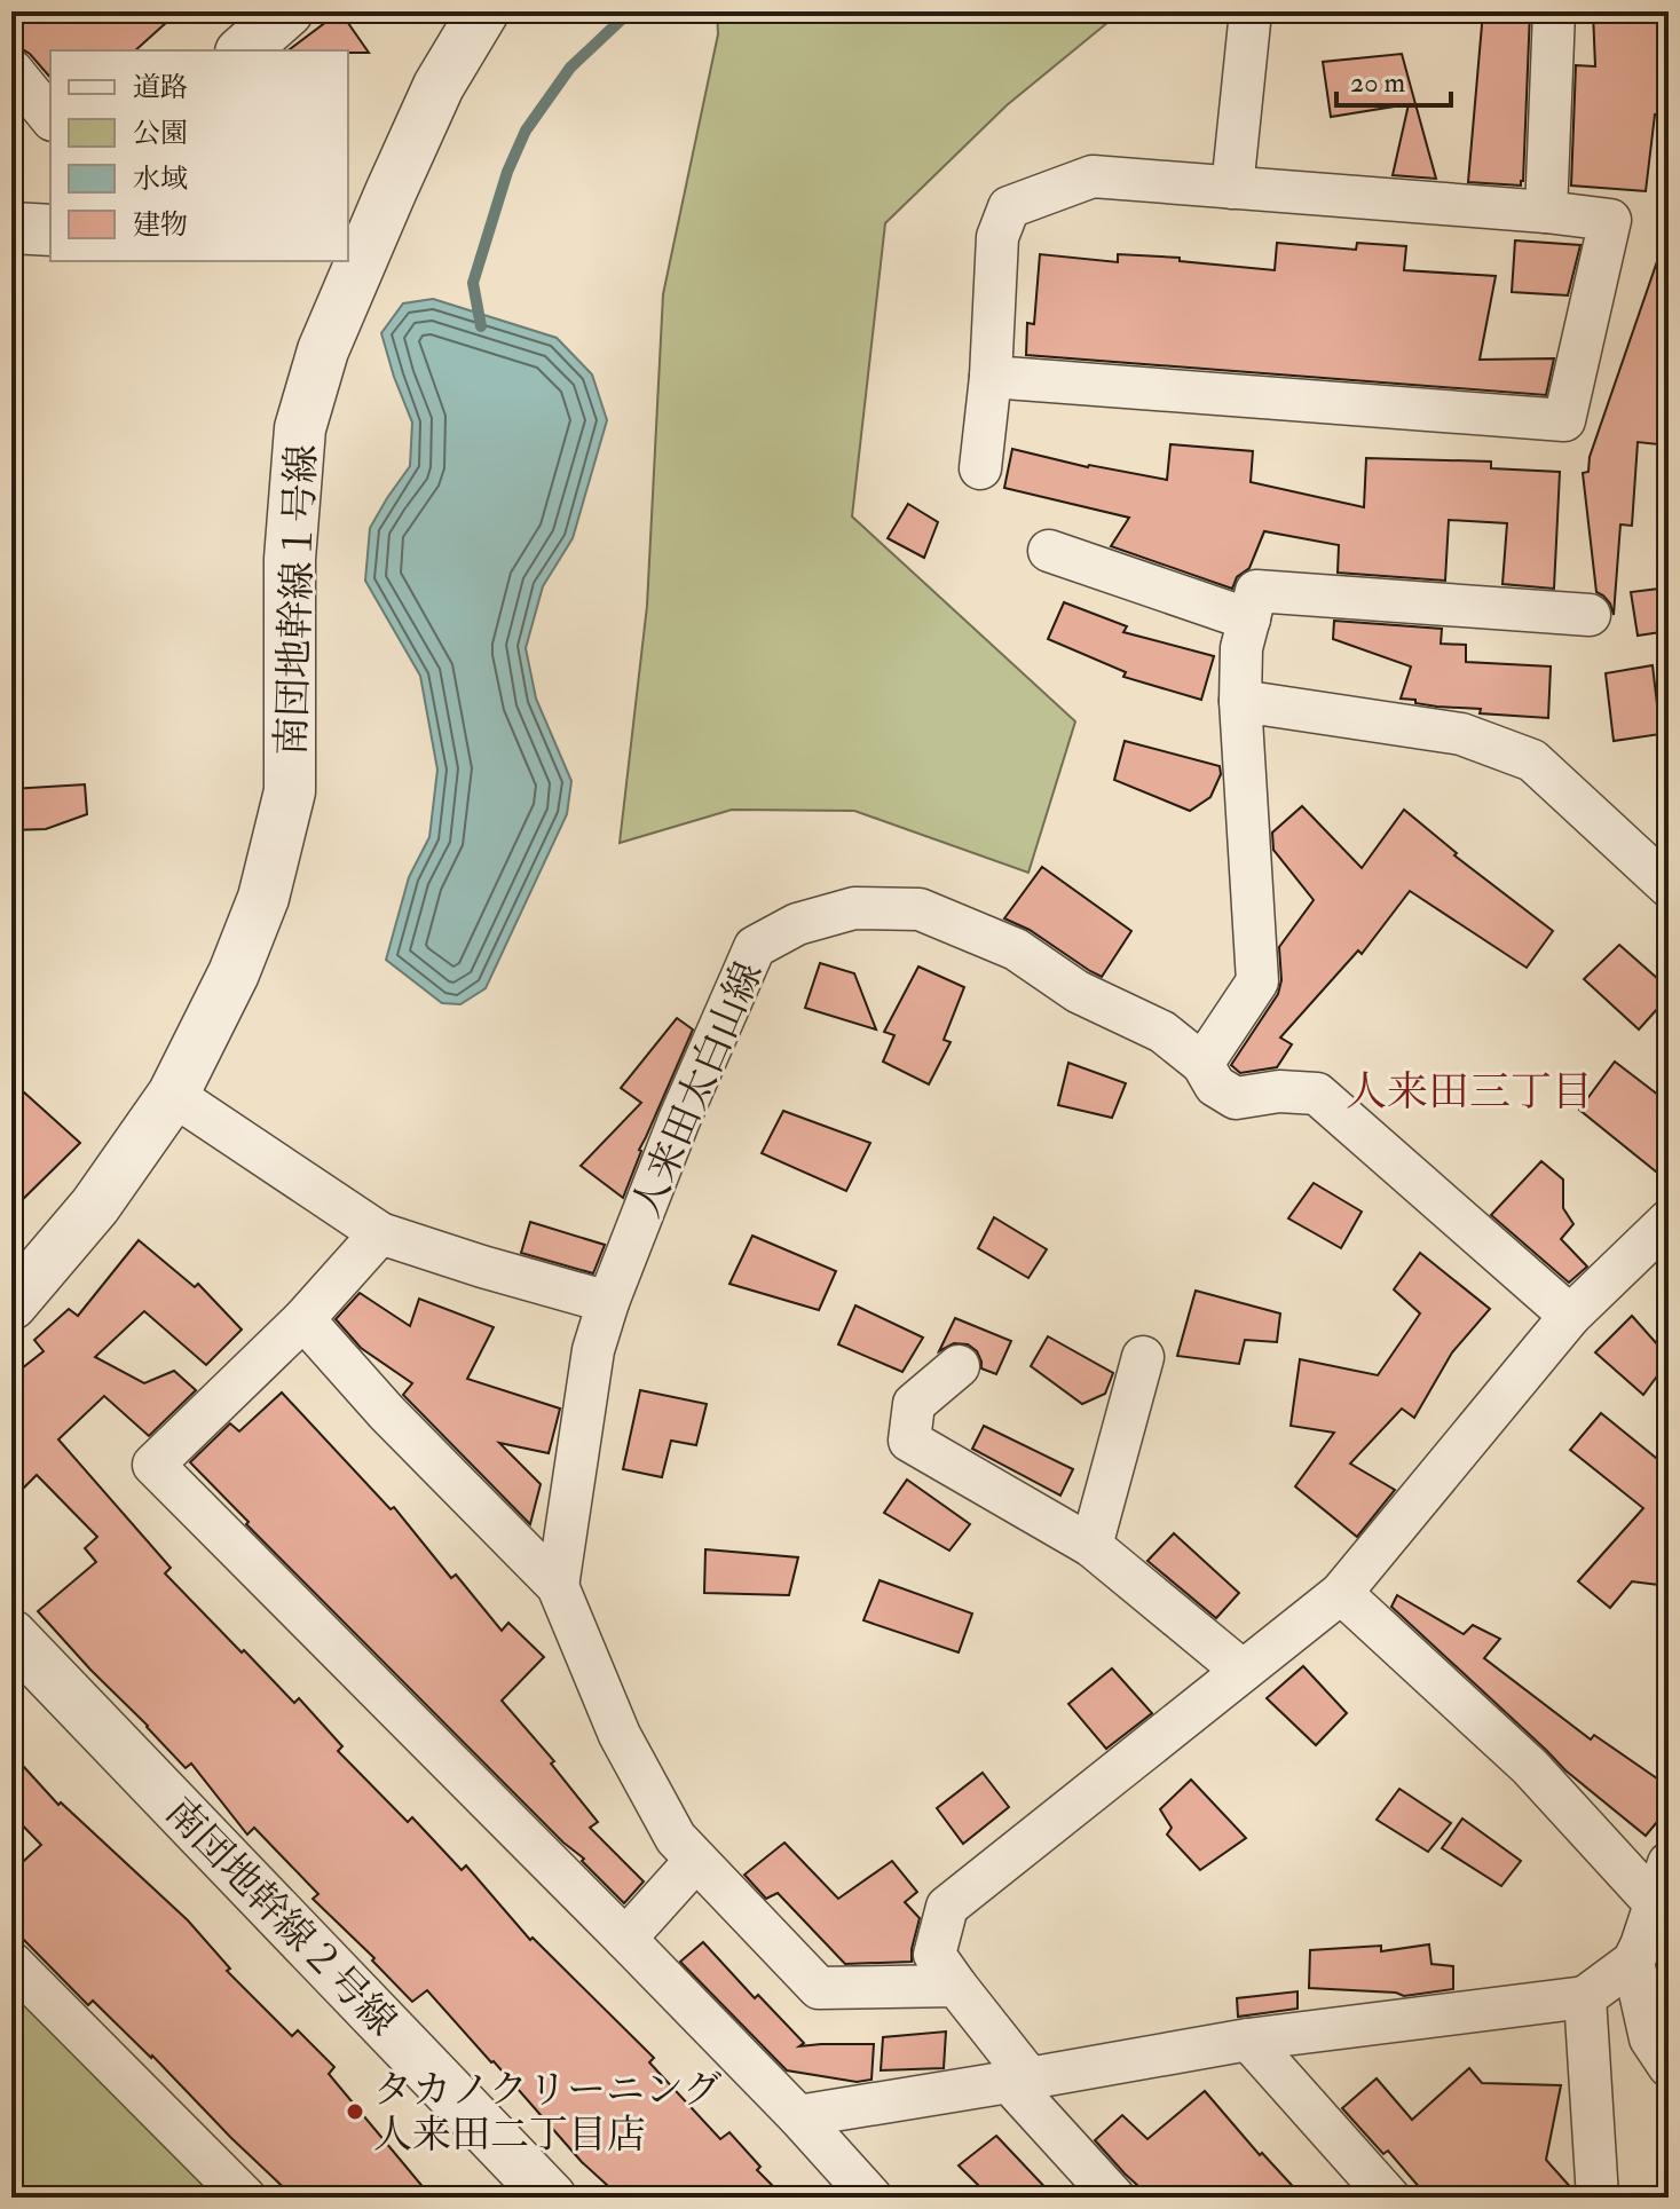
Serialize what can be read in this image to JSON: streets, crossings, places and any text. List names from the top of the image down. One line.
{"streets":{"street":["南団地幹線１号線","人来田太白山線","南団地幹線２号線"]},"districts":["人来田三丁目"],"places":["タカノクリーニング 人来田二丁目店"],"legend":["道路","公園","水域","建物"],"scale_bar":"20 m"}
